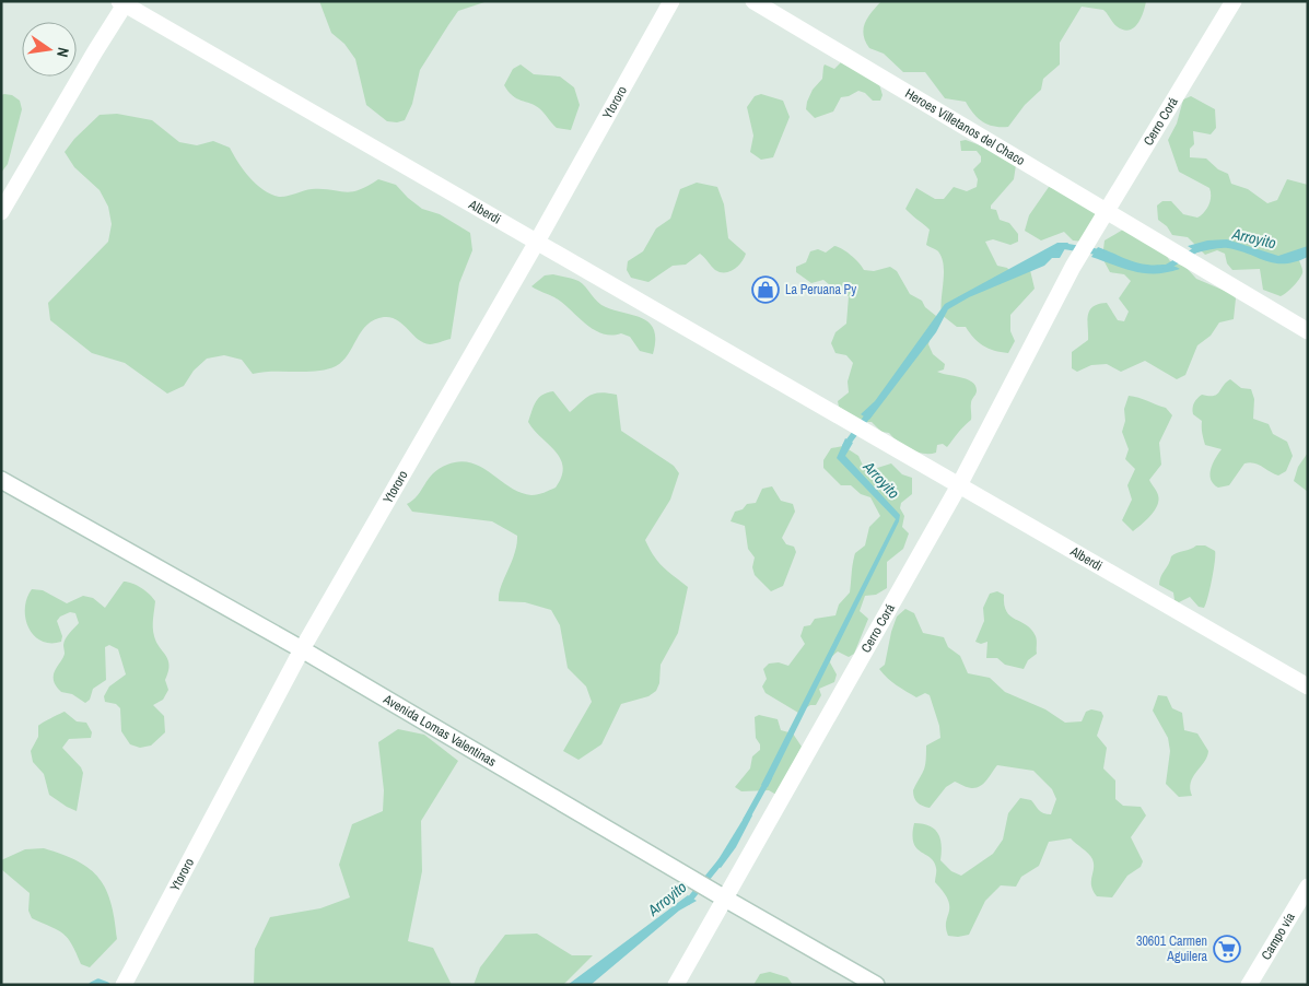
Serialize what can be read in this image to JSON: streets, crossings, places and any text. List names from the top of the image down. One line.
{"streets":{"street":["Ytororo","Cerro Corá","Heroes Villetanos del Chaco","Alberdi","Avenida Lomas Valentinas","Campo vía"]},"crossings":[["Ytororo","Alberdi"],["Ytororo","Avenida Lomas Valentinas"],["Cerro Corá","Heroes Villetanos del Chaco"],["Cerro Corá","Alberdi"],["Cerro Corá","Avenida Lomas Valentinas"]],"water":["Arroyito"],"places":{"shop":["La Peruana Py"],"supermarket":["30601 Carmen Aguilera"]},"north":"right"}
